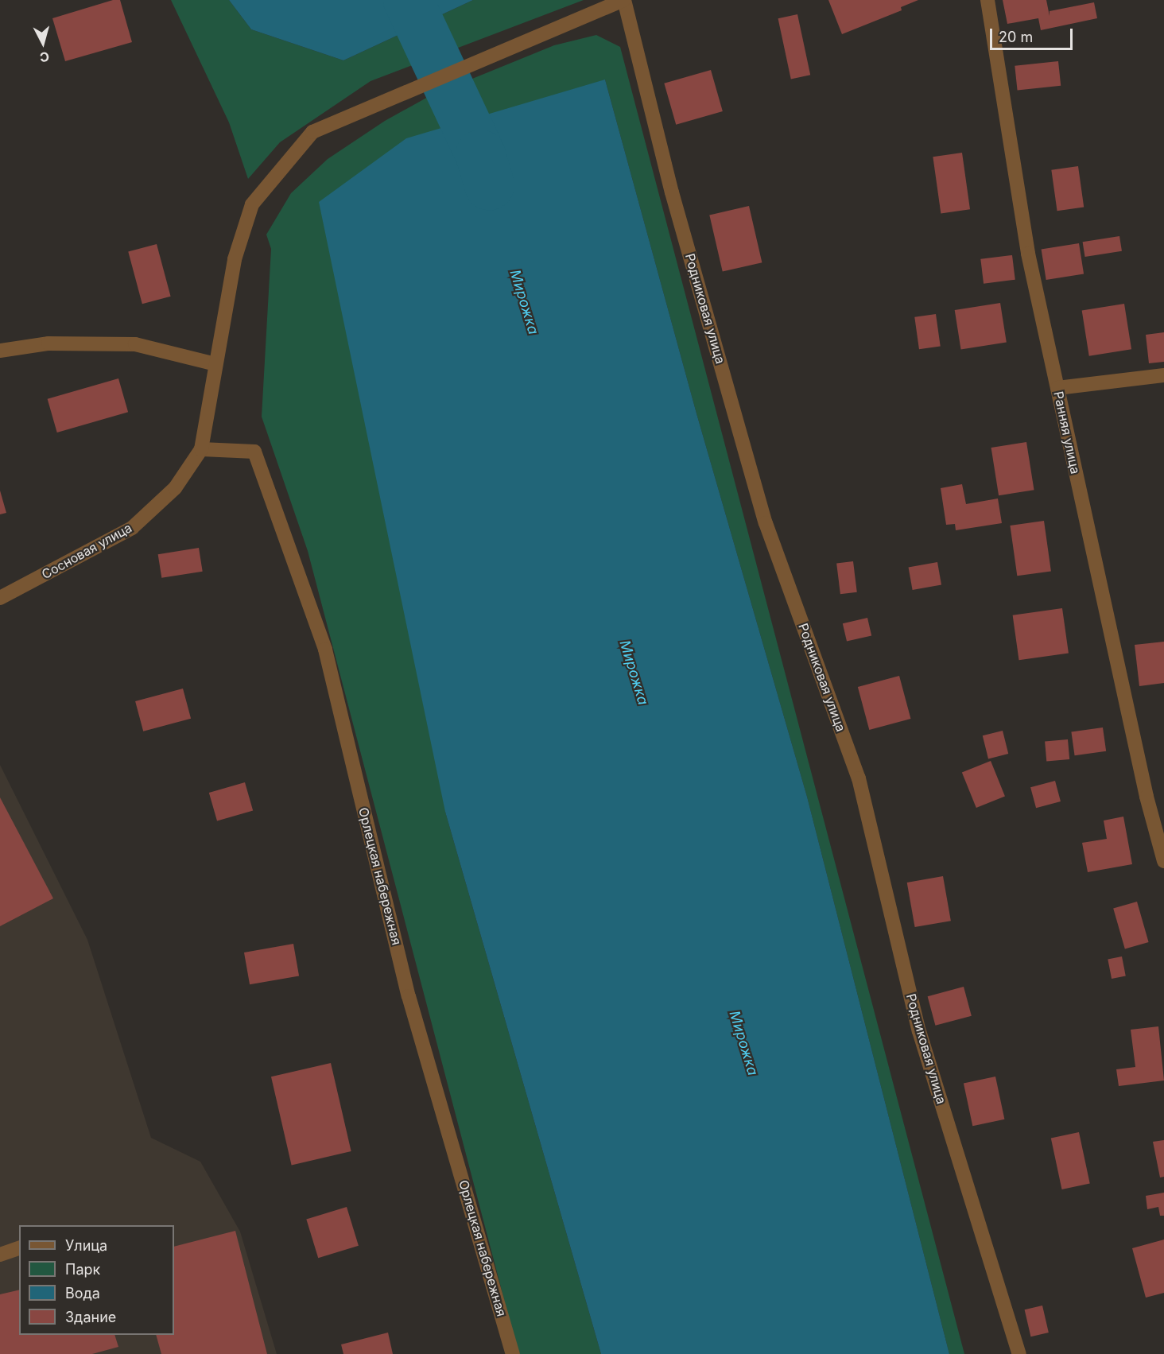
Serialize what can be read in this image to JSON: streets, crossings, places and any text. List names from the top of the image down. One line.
{"streets":{"street":["Родниковая улица","Ранняя улица","Сосновая улица","Орлецкая набережная"]},"crossings":[["Родниковая улица","Сосновая улица"],["Сосновая улица","Орлецкая набережная"]],"water":["Мирожка"],"legend":["Улица","Парк","Вода","Здание"],"scale_bar":"20 m","north":"bottom"}
